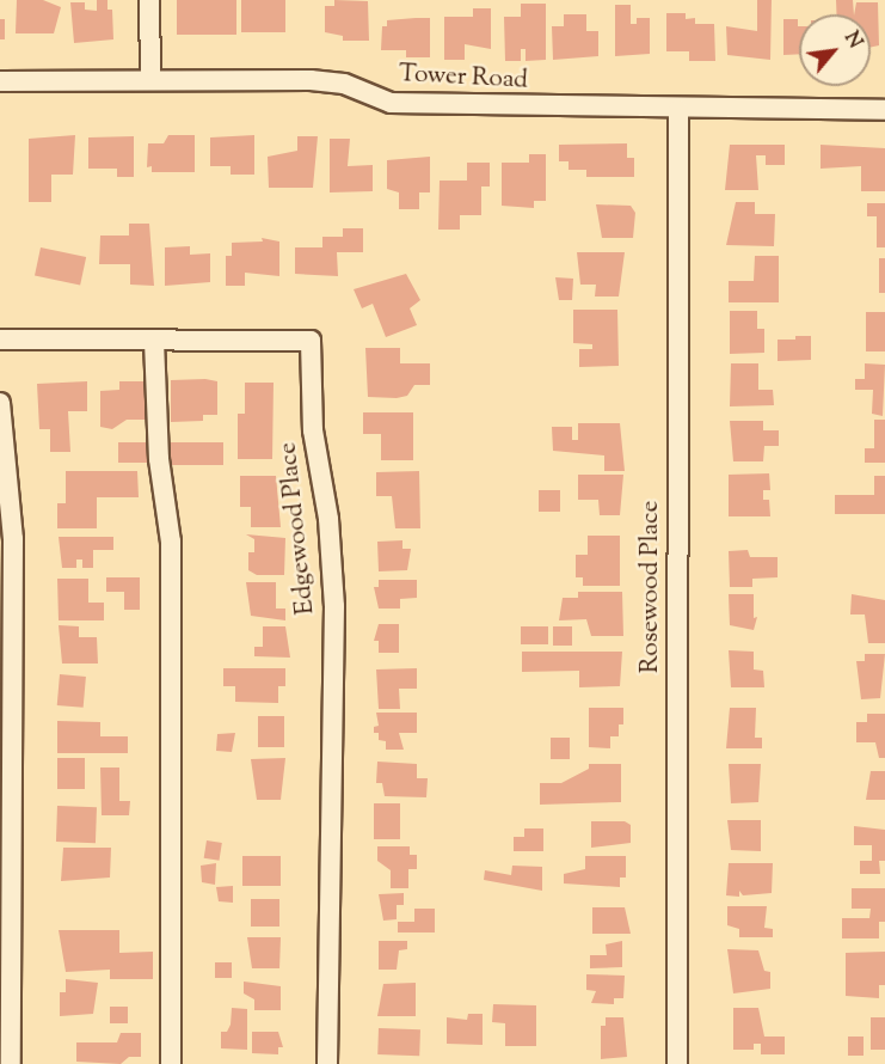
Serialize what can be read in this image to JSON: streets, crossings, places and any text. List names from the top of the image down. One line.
{"streets":{"street":["Tower Road","Edgewood Place","Rosewood Place"]},"crossings":[["Tower Road","Rosewood Place"]],"north":"top right"}
